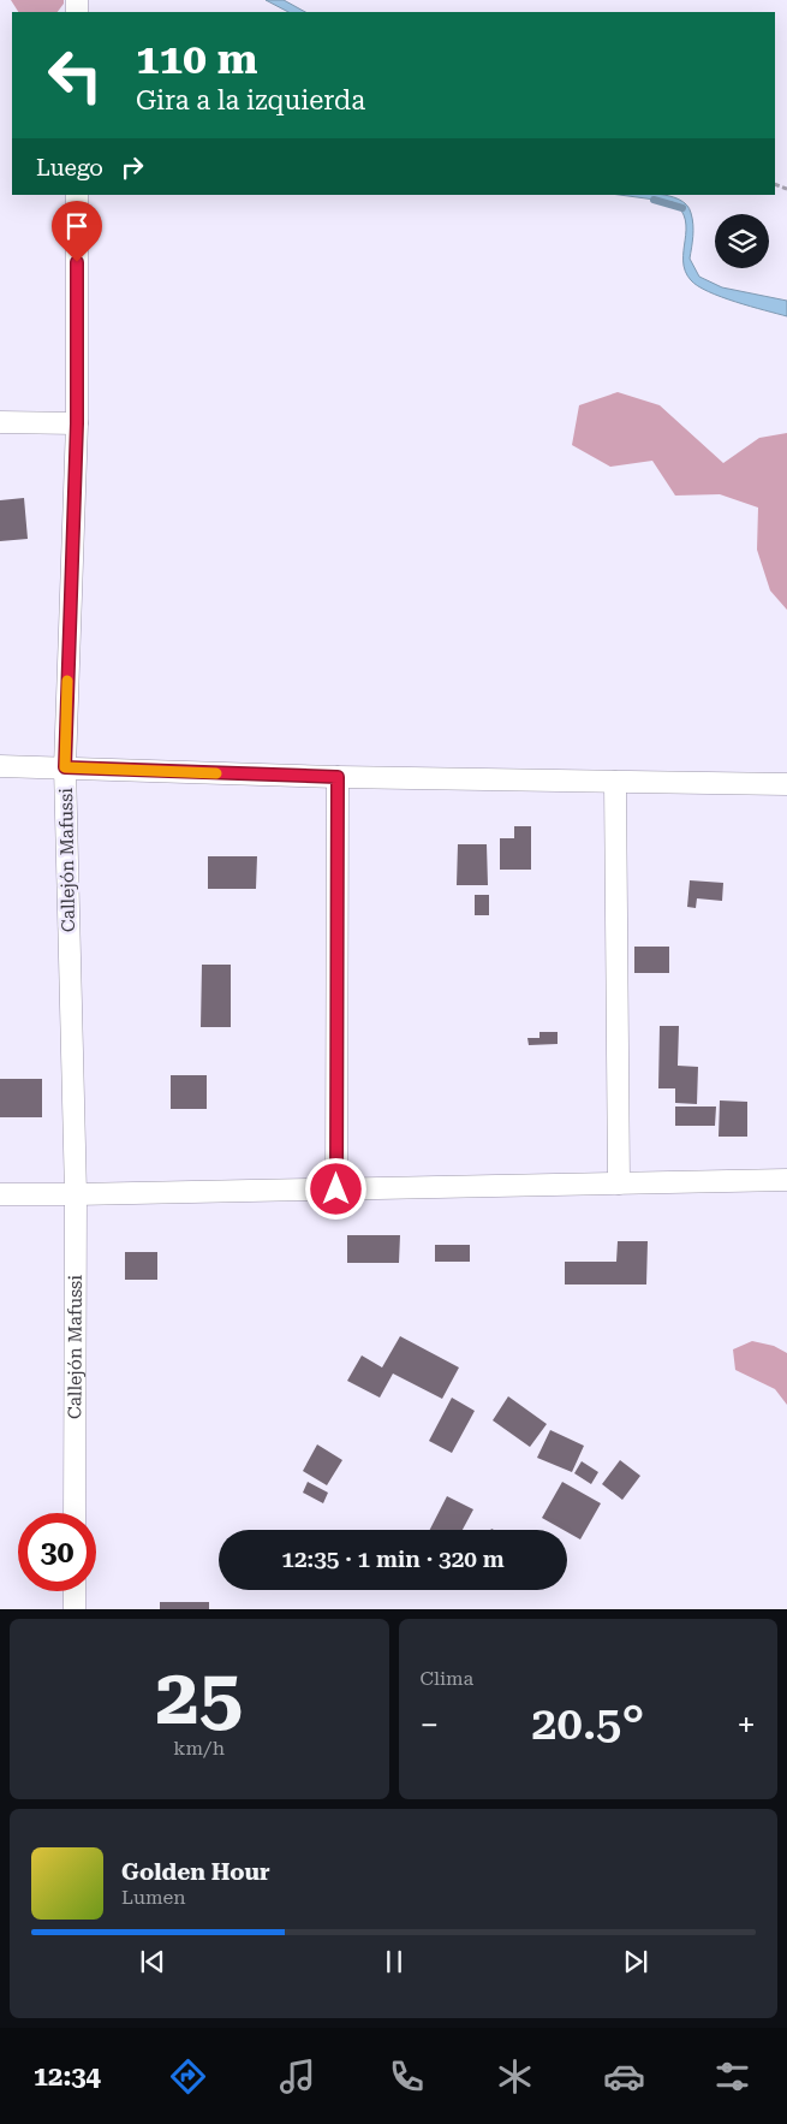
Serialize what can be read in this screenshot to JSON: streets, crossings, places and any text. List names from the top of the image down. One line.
{"streets":{"street":["Callejón Mafussi"]},"page":{"turn":["110 m","Gira a la izquierda"],"then":"Luego","limit":"30","trip":"12:35 · 1 min · 320 m","tile":[["25","km/h"],"Clima"],"heat":["−","20.5°","+"],"song":["Golden Hour","Lumen"],"tabs":"12:34"}}
